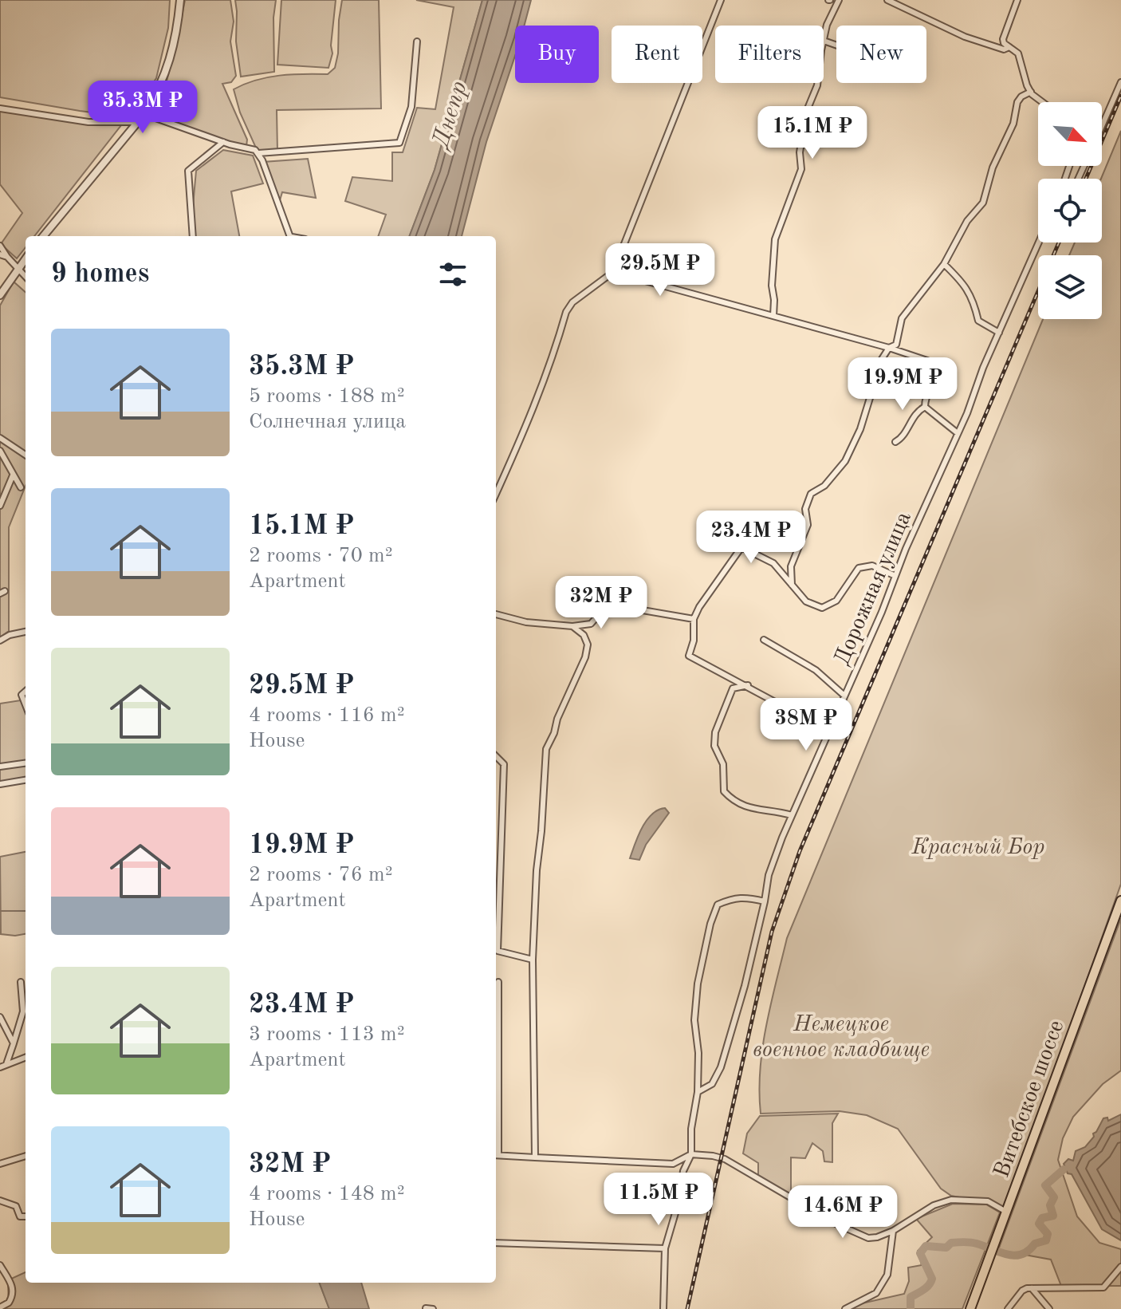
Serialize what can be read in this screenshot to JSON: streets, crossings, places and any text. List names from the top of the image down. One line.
{"streets":{"main road":["Витебское шоссе"],"street":["Дорожная улица"]},"water":["Днепр"],"parks":["Красный Бор","Немецкое военное кладбище"],"north":"bottom right","page":{"chip":["Buy","Rent","Filters","New"],"price":["35.3M ₽","15.1M ₽","29.5M ₽","19.9M ₽","23.4M ₽","32M ₽","38M ₽","11.5M ₽","14.6M ₽"],"heading":"9 homes","list":[{"name":"35.3M ₽","note":"5 rooms · 188 m² · Солнечная улица"},{"name":"15.1M ₽","note":"2 rooms · 70 m² · Apartment"},{"name":"29.5M ₽","note":"4 rooms · 116 m² · House"},{"name":"19.9M ₽","note":"2 rooms · 76 m² · Apartment"},{"name":"23.4M ₽","note":"3 rooms · 113 m² · Apartment"},{"name":"32M ₽","note":"4 rooms · 148 m² · House"}]}}
